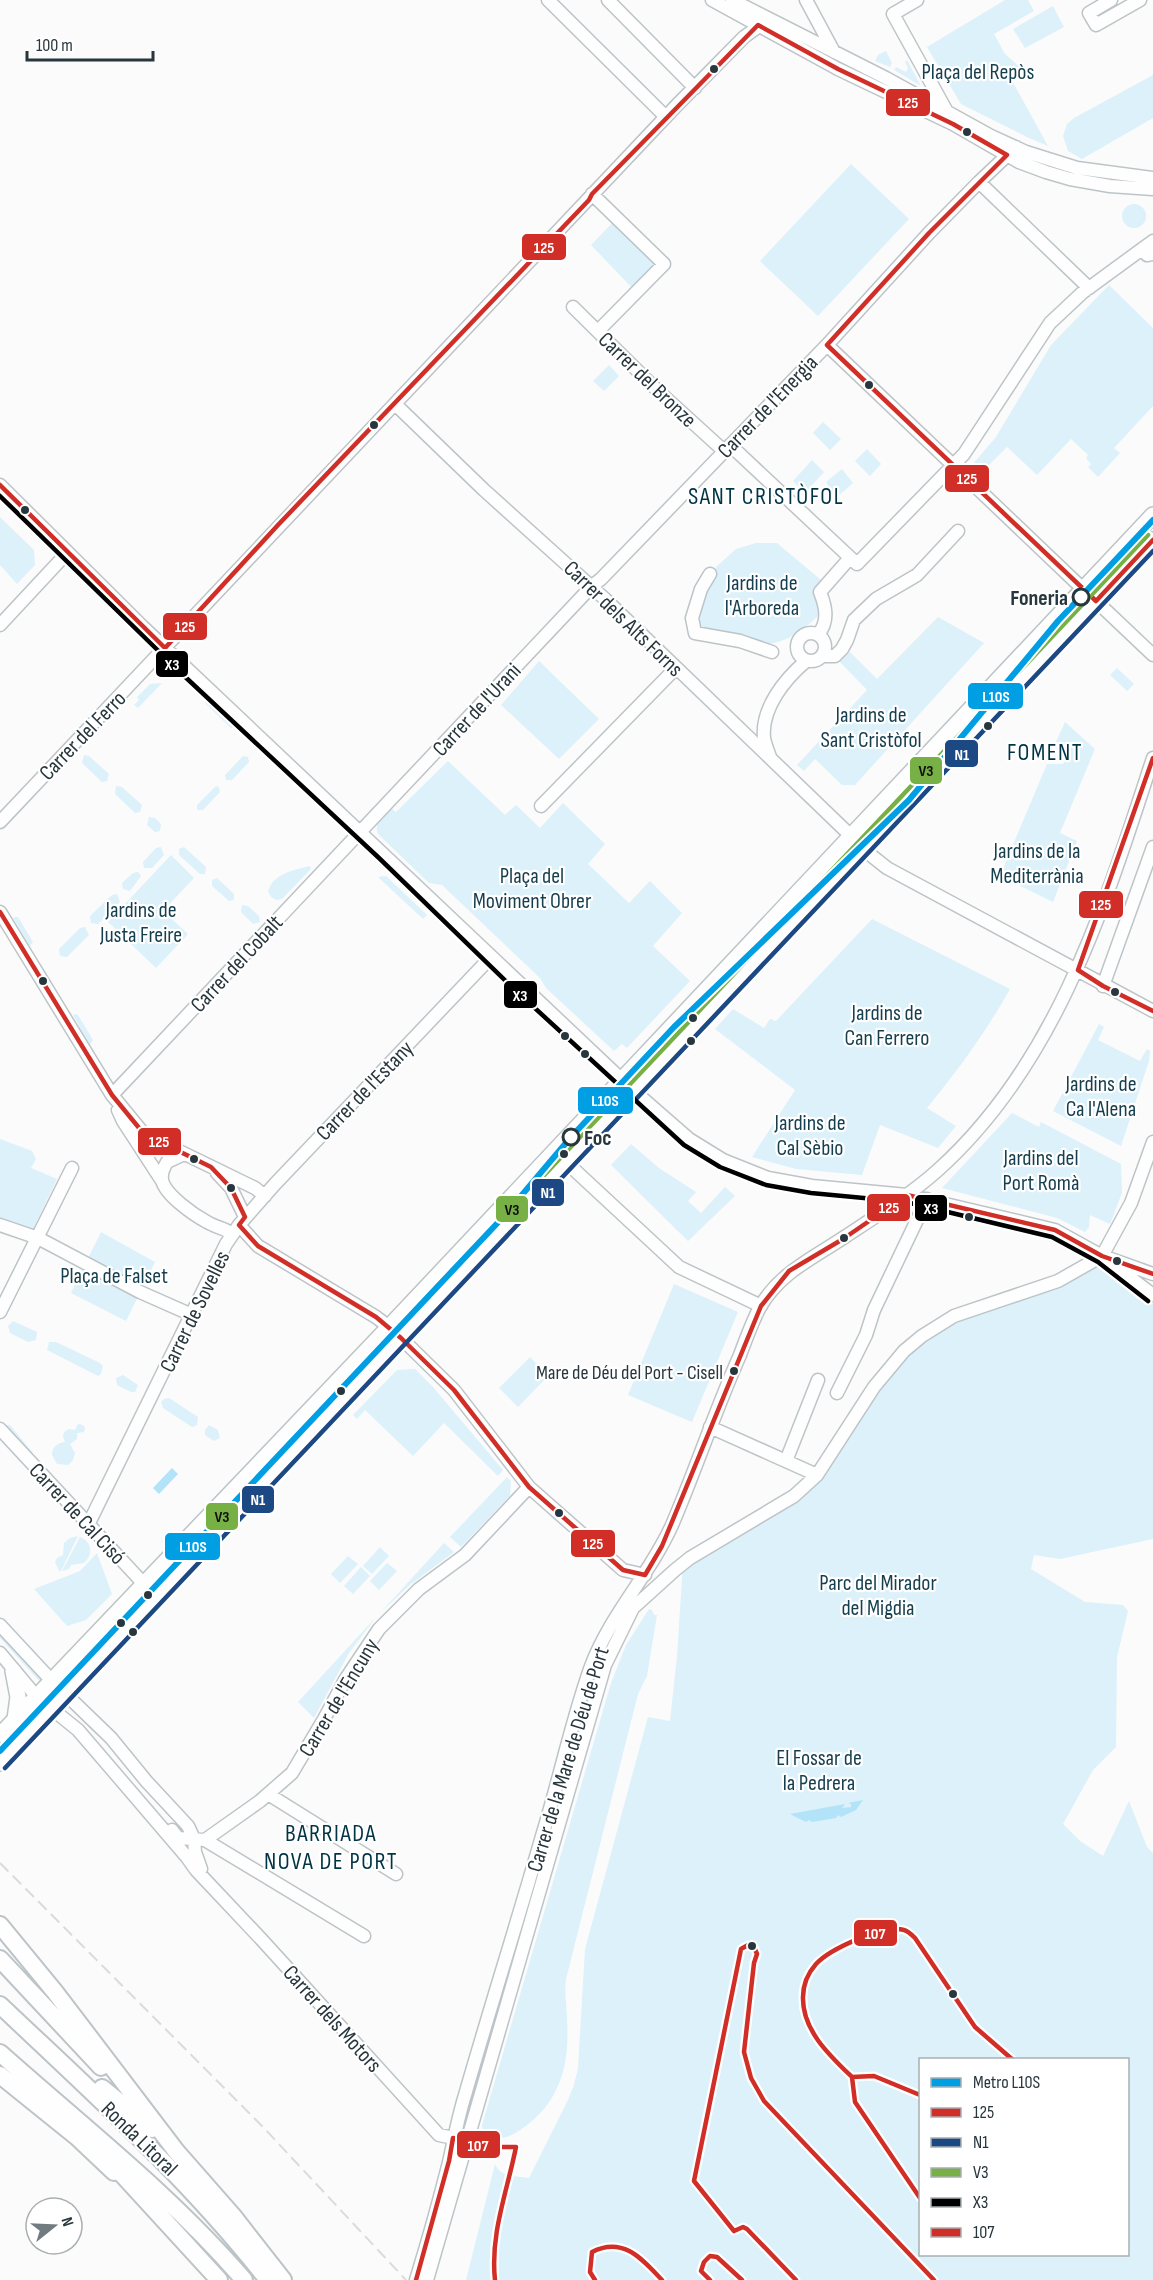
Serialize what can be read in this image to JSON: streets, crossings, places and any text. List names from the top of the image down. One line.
{"streets":{"highway":["Ronda Litoral"],"street":["Carrer del Bronze","Carrer de l'Energia","Carrer dels Alts Forns","Carrer de l'Urani","Carrer del Ferro","Carrer del Cobalt","Carrer de l'Estany","Carrer de Sovelles","Carrer de Cal Cisó","Carrer de l'Encuny","Carrer de la Mare de Déu de Port","Carrer dels Motors"]},"crossings":[["Carrer del Bronze","Carrer de l'Energia"],["Carrer de l'Energia","Carrer dels Alts Forns"],["Carrer de l'Energia","Carrer de l'Urani"],["Carrer dels Alts Forns","Carrer de l'Urani"],["Carrer dels Alts Forns","Carrer del Ferro"],["Carrer de l'Urani","Carrer del Cobalt"],["Carrer de l'Estany","Carrer de Sovelles"],["Carrer de Sovelles","Carrer de Cal Cisó"],["Carrer de l'Encuny","Carrer dels Motors"],["Carrer de la Mare de Déu de Port","Carrer dels Motors"]],"districts":["SANT CRISTÒFOL","FOMENT","BARRIADA NOVA DE PORT"],"parks":["Plaça del Repòs","Jardins de l'Arboreda","Jardins de Sant Cristòfol","Jardins de la Mediterrània","Plaça del Moviment Obrer","Jardins de Justa Freire","Jardins de Can Ferrero","Jardins de Ca l'Alena","Jardins de Cal Sèbio","Jardins del Port Romà","Plaça de Falset","Parc del Mirador del Migdia","El Fossar de la Pedrera"],"places":["Foneria","Foc","Mare de Déu del Port - Cisell"],"lines":["transit line 125","transit line X3","metro line L10S","transit line V3","transit line N1","transit line 107"],"legend":["Metro L10S","125","N1","V3","X3","107"],"scale_bar":"100 m","north":"right"}
